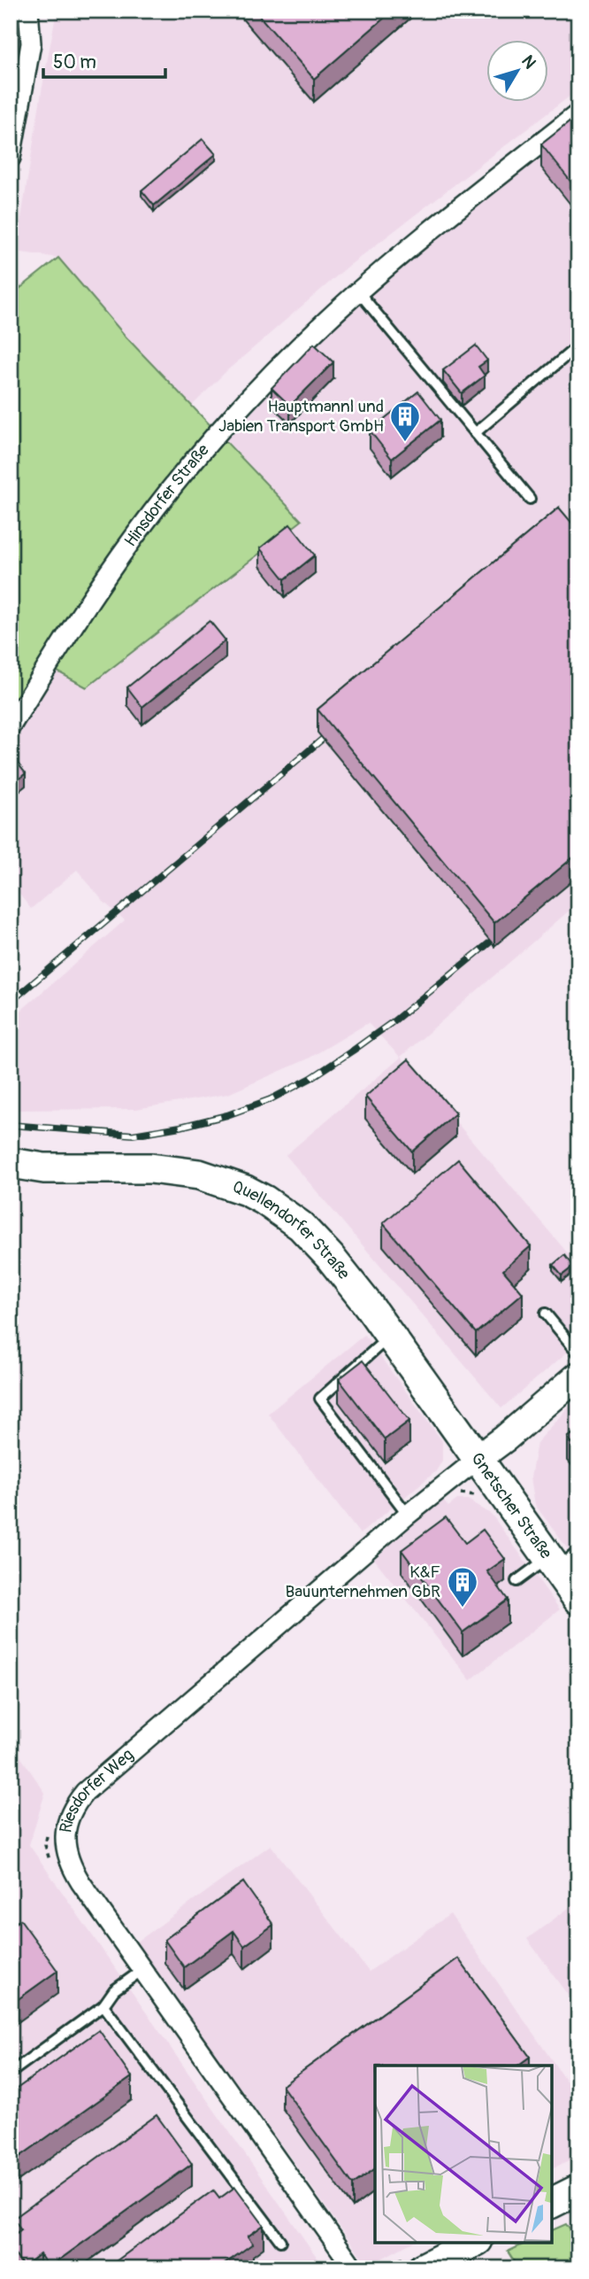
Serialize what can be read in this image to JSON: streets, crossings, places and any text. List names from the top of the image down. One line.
{"streets":{"main road":["Quellendorfer Straße","Gnetscher Straße"],"street":["Hinsdorfer Straße","Riesdorfer Weg"]},"crossings":[["Quellendorfer Straße","Gnetscher Straße"],["Quellendorfer Straße","Riesdorfer Weg"],["Gnetscher Straße","Riesdorfer Weg"]],"places":{"building":["Hauptmannl und Jabien Transport GmbH","K&F Bauunternehmen GbR"]},"scale_bar":"50 m","north":"top right"}
